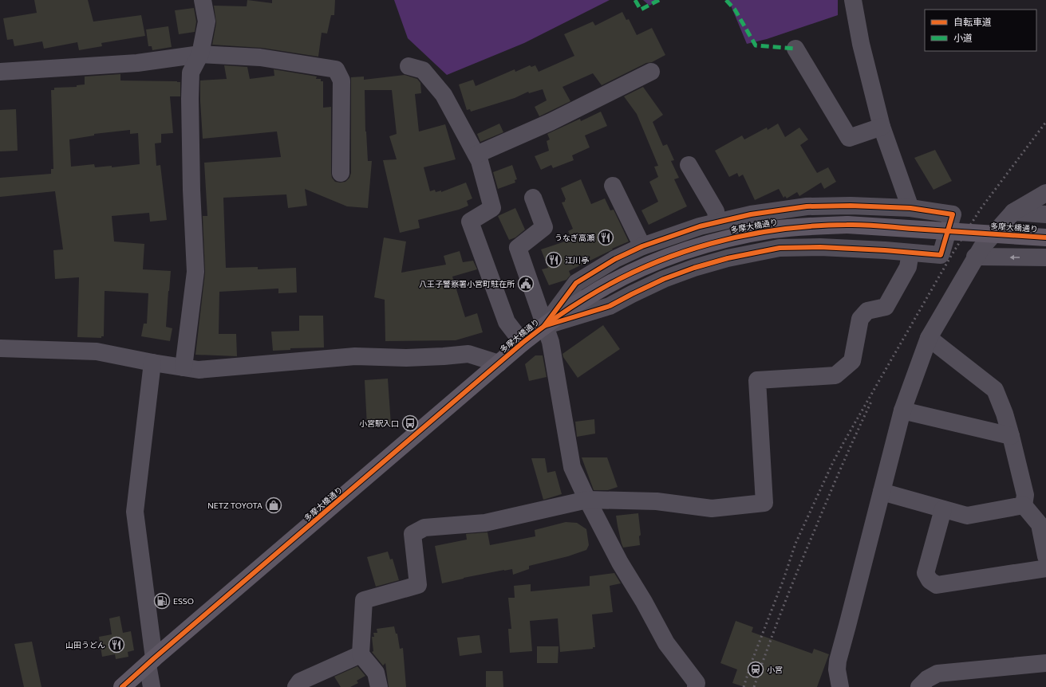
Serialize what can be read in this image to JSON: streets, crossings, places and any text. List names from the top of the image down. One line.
{"streets":{"main road":["多摩大橋通り"]},"places":{"restaurant":["うなぎ高瀬","江川亭","山田うどん"],"public building":["八王子警察署小宮町駐在所"],"bus stop":["小宮駅入口"],"shop":["NETZ TOYOTA"],"fuel station":["ESSO"],"station":["小宮"]},"legend":["自転車道","小道"]}
